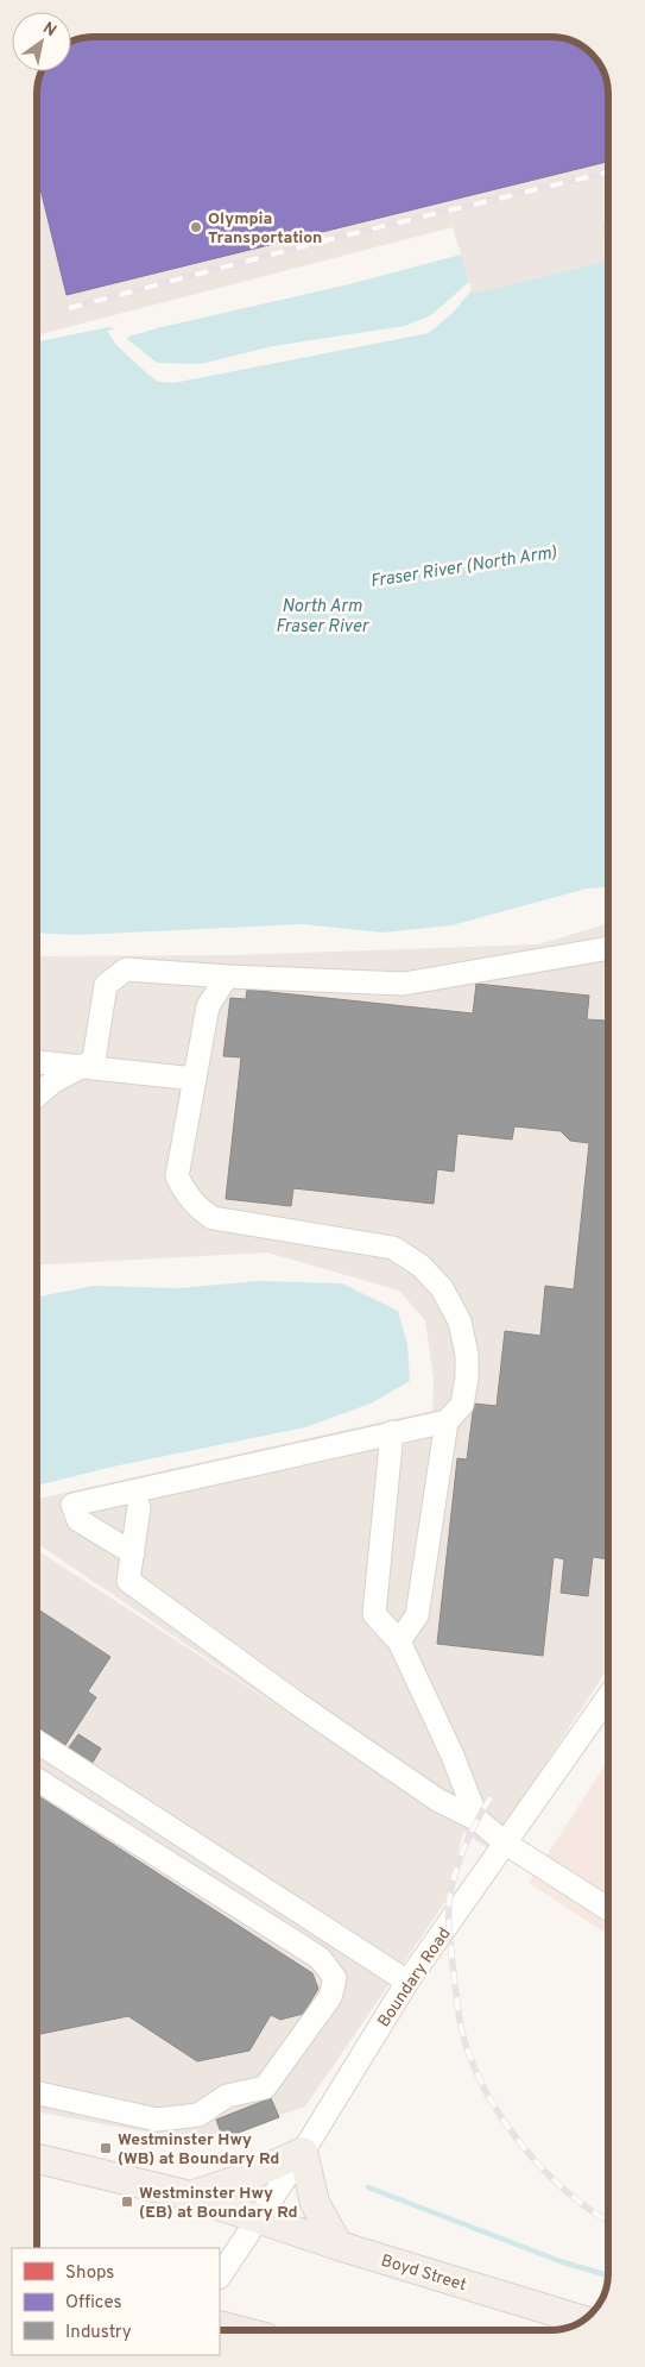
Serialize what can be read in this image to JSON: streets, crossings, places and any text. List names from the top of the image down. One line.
{"streets":{"main road":["Boyd Street"],"street":["Boundary Road"]},"crossings":[["Boundary Road","Boyd Street"]],"water":["Fraser River (North Arm)","North Arm Fraser River"],"places":{"other":["Olympia Transportation"],"transit":["Westminster Hwy (WB) at Boundary Rd","Westminster Hwy (EB) at Boundary Rd"]},"legend":["Shops","Offices","Industry"],"north":"top right"}
